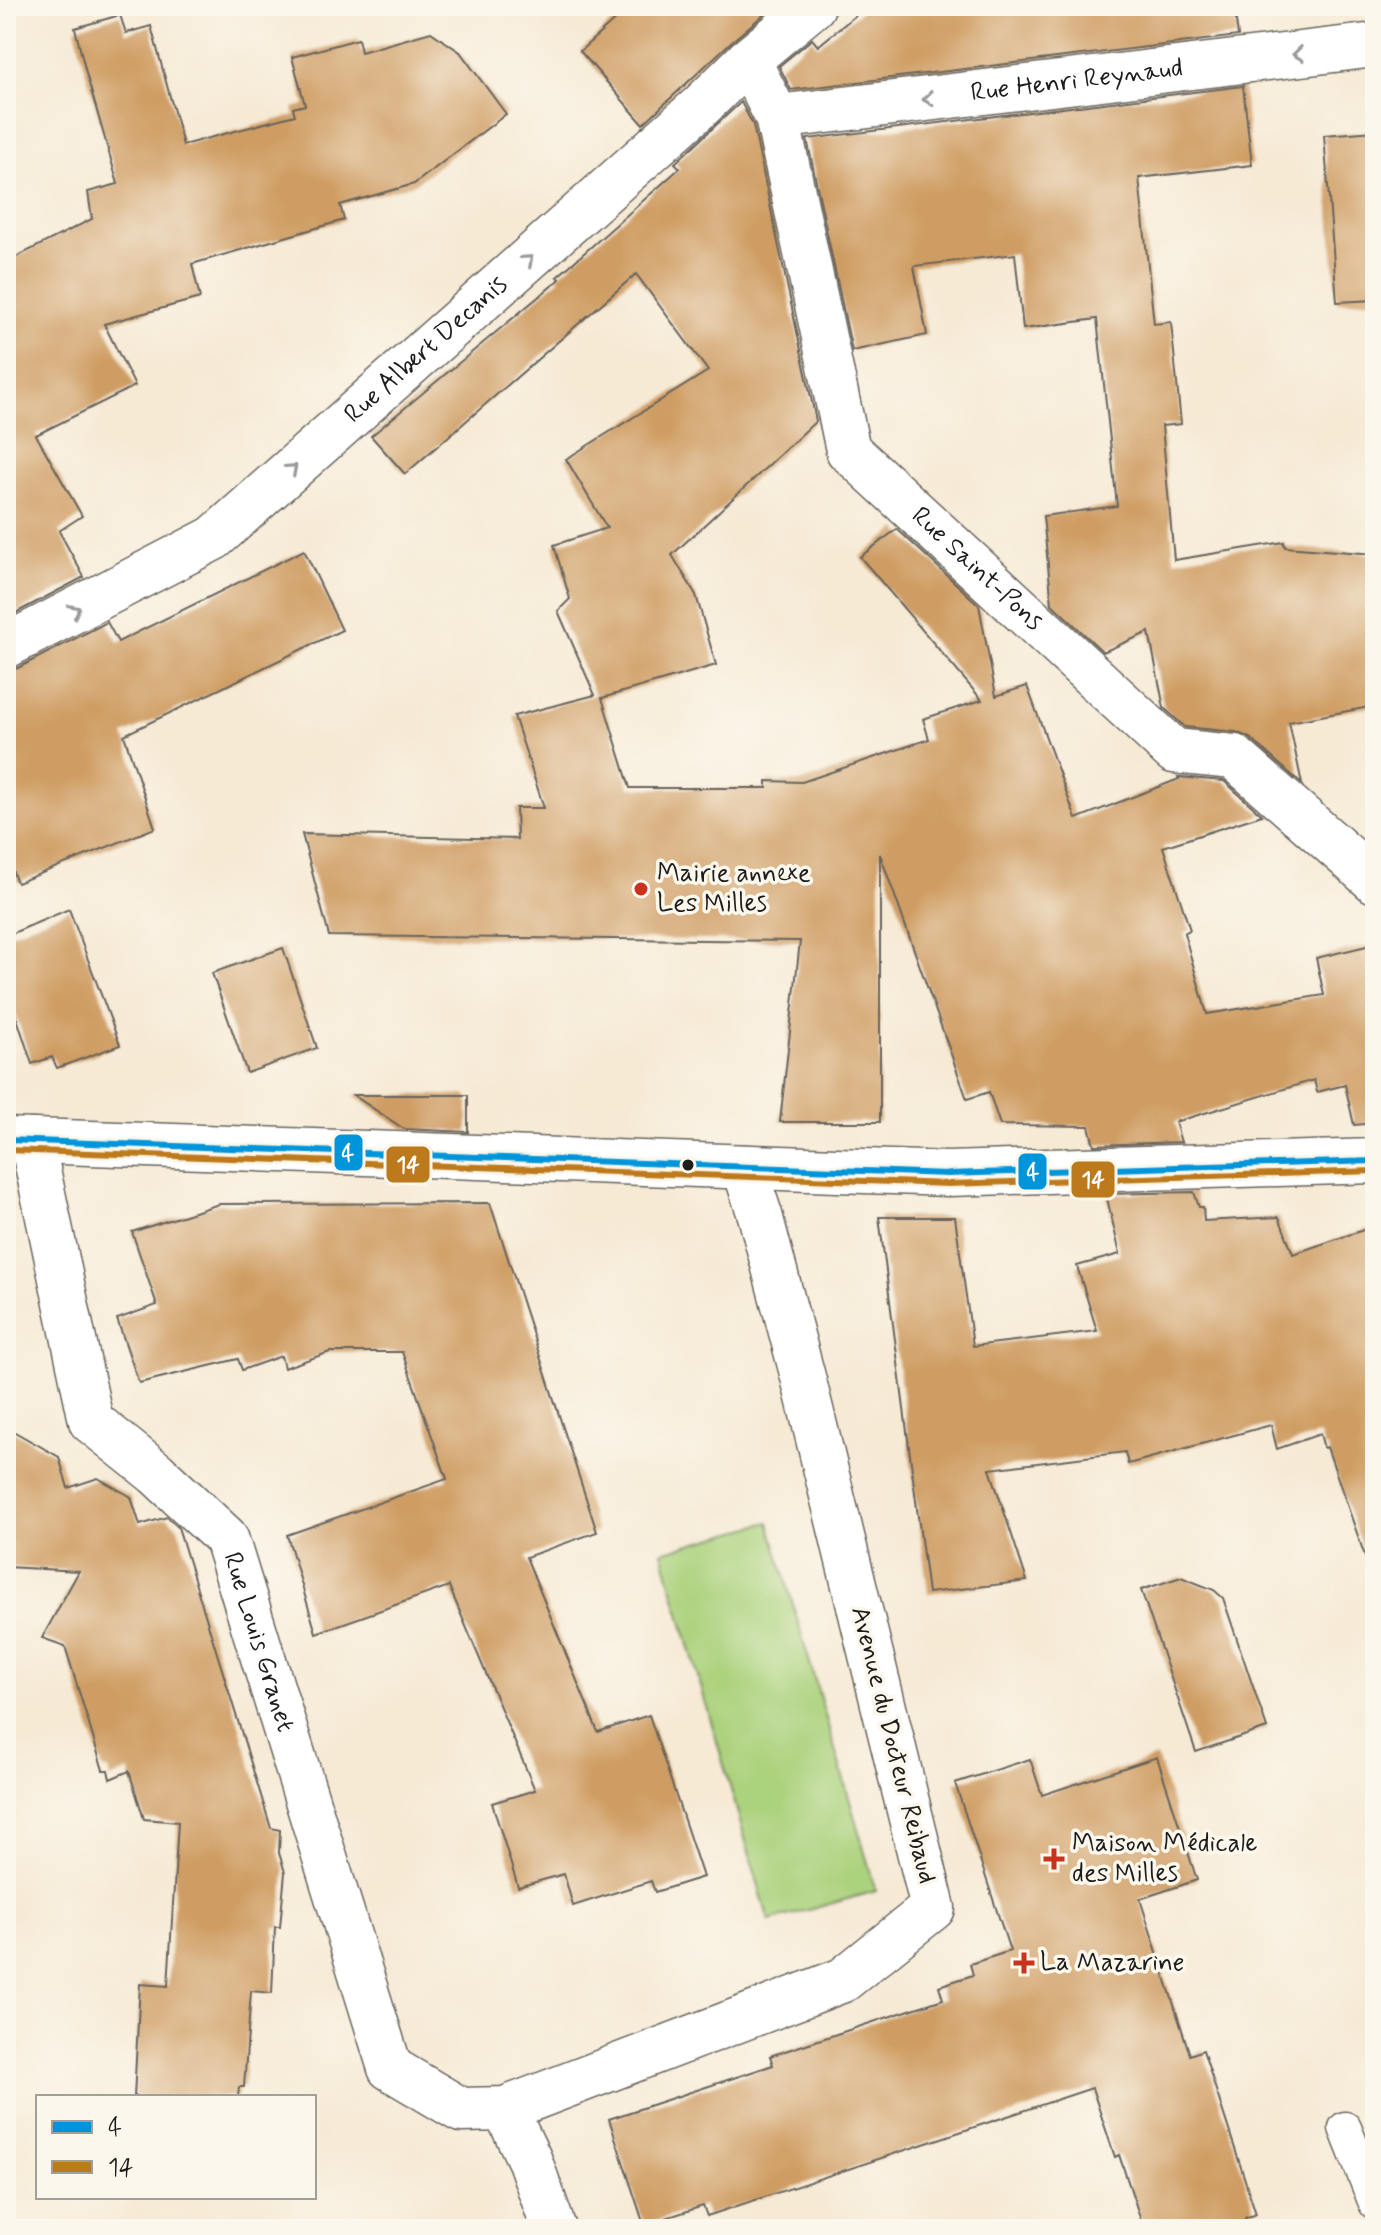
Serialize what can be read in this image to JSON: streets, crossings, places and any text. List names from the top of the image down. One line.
{"streets":{"street":["Rue Henri Reynaud","Rue Albert Decanis","Rue Saint-Pons","Rue Louis Granet","Avenue du Docteur Reibaud"]},"crossings":[["Rue Henri Reynaud","Rue Saint-Pons"],["Rue Albert Decanis","Rue Saint-Pons"],["Rue Louis Granet","Avenue du Docteur Reibaud"]],"one_way":["Rue Henri Reynaud","Rue Albert Decanis"],"places":{"other":["Mairie annexe Les Milles"],"health":["Maison Médicale des Milles","La Mazarine"]},"lines":["transit line 4","transit line 14"],"legend":["4","14"]}
